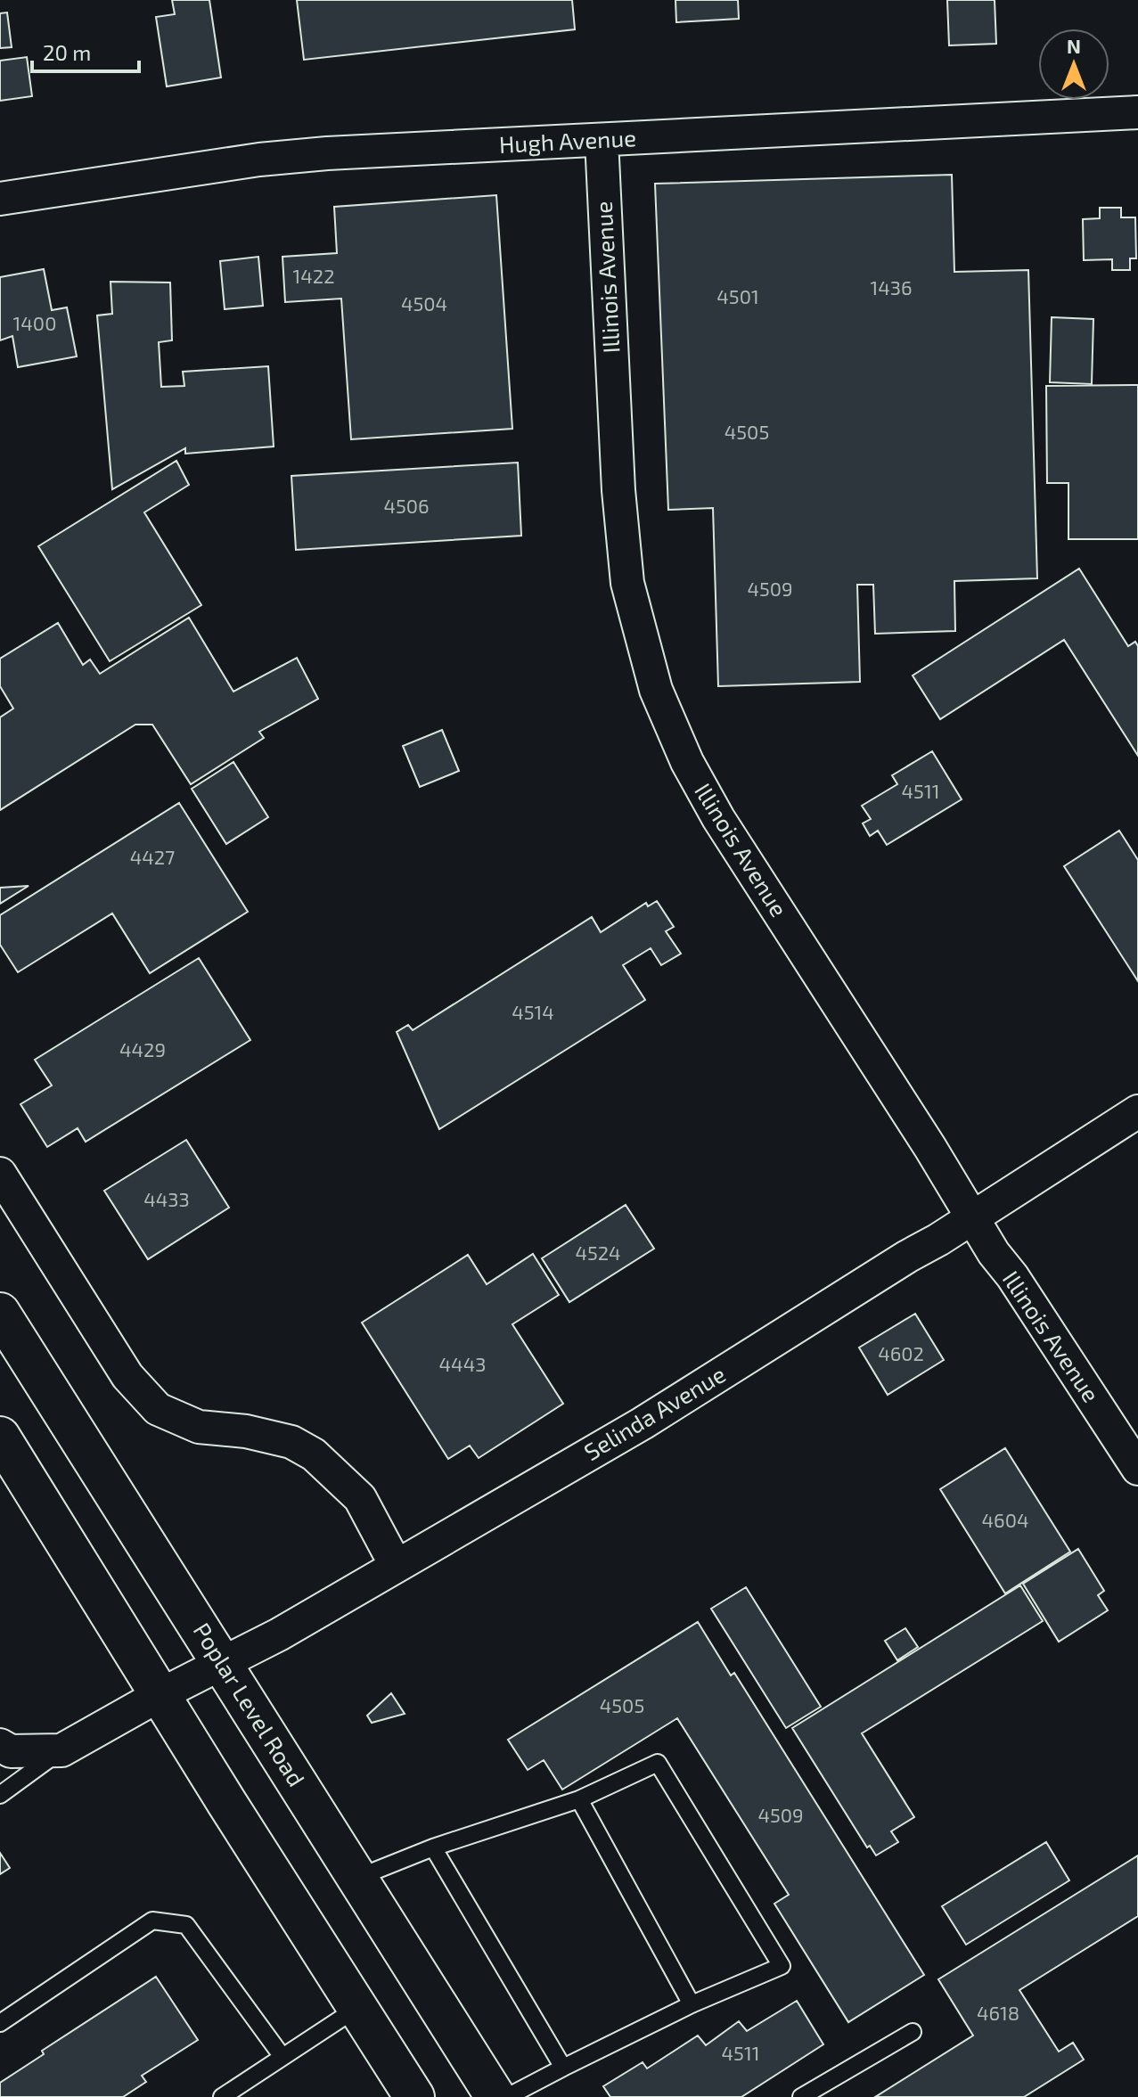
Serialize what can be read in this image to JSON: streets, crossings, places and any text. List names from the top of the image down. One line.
{"streets":{"main road":["Poplar Level Road"],"street":["Hugh Avenue","Illinois Avenue","Selinda Avenue"]},"crossings":[["Hugh Avenue","Illinois Avenue"],["Illinois Avenue","Selinda Avenue"],["Selinda Avenue","Poplar Level Road"]],"house_numbers":["1422","1436","4501","4504","1400","4505","4506","4509","4511","4427","4514","4429","4433","4524","4602","4443","4604","4505","4509","4618","4511"],"scale_bar":"20 m","north":"top"}
